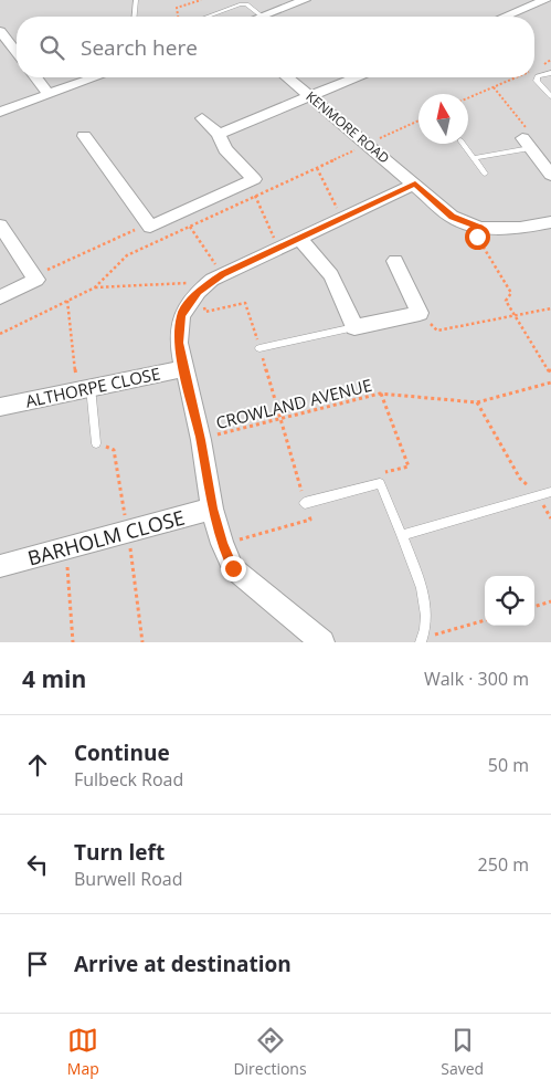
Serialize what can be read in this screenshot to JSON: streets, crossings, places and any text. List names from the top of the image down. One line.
{"streets":{"street":["KENMORE ROAD","ALTHORPE CLOSE","BARHOLM CLOSE"],"path":["CROWLAND AVENUE"]},"north":"top","page":{"search":"Search here","heading":["4 min","Walk · 300 m"],"list":[["Continue","Fulbeck Road","50 m"],["Turn left","Burwell Road","250 m"],"Arrive at destination"],"nav":["Map","Directions","Saved"]}}
